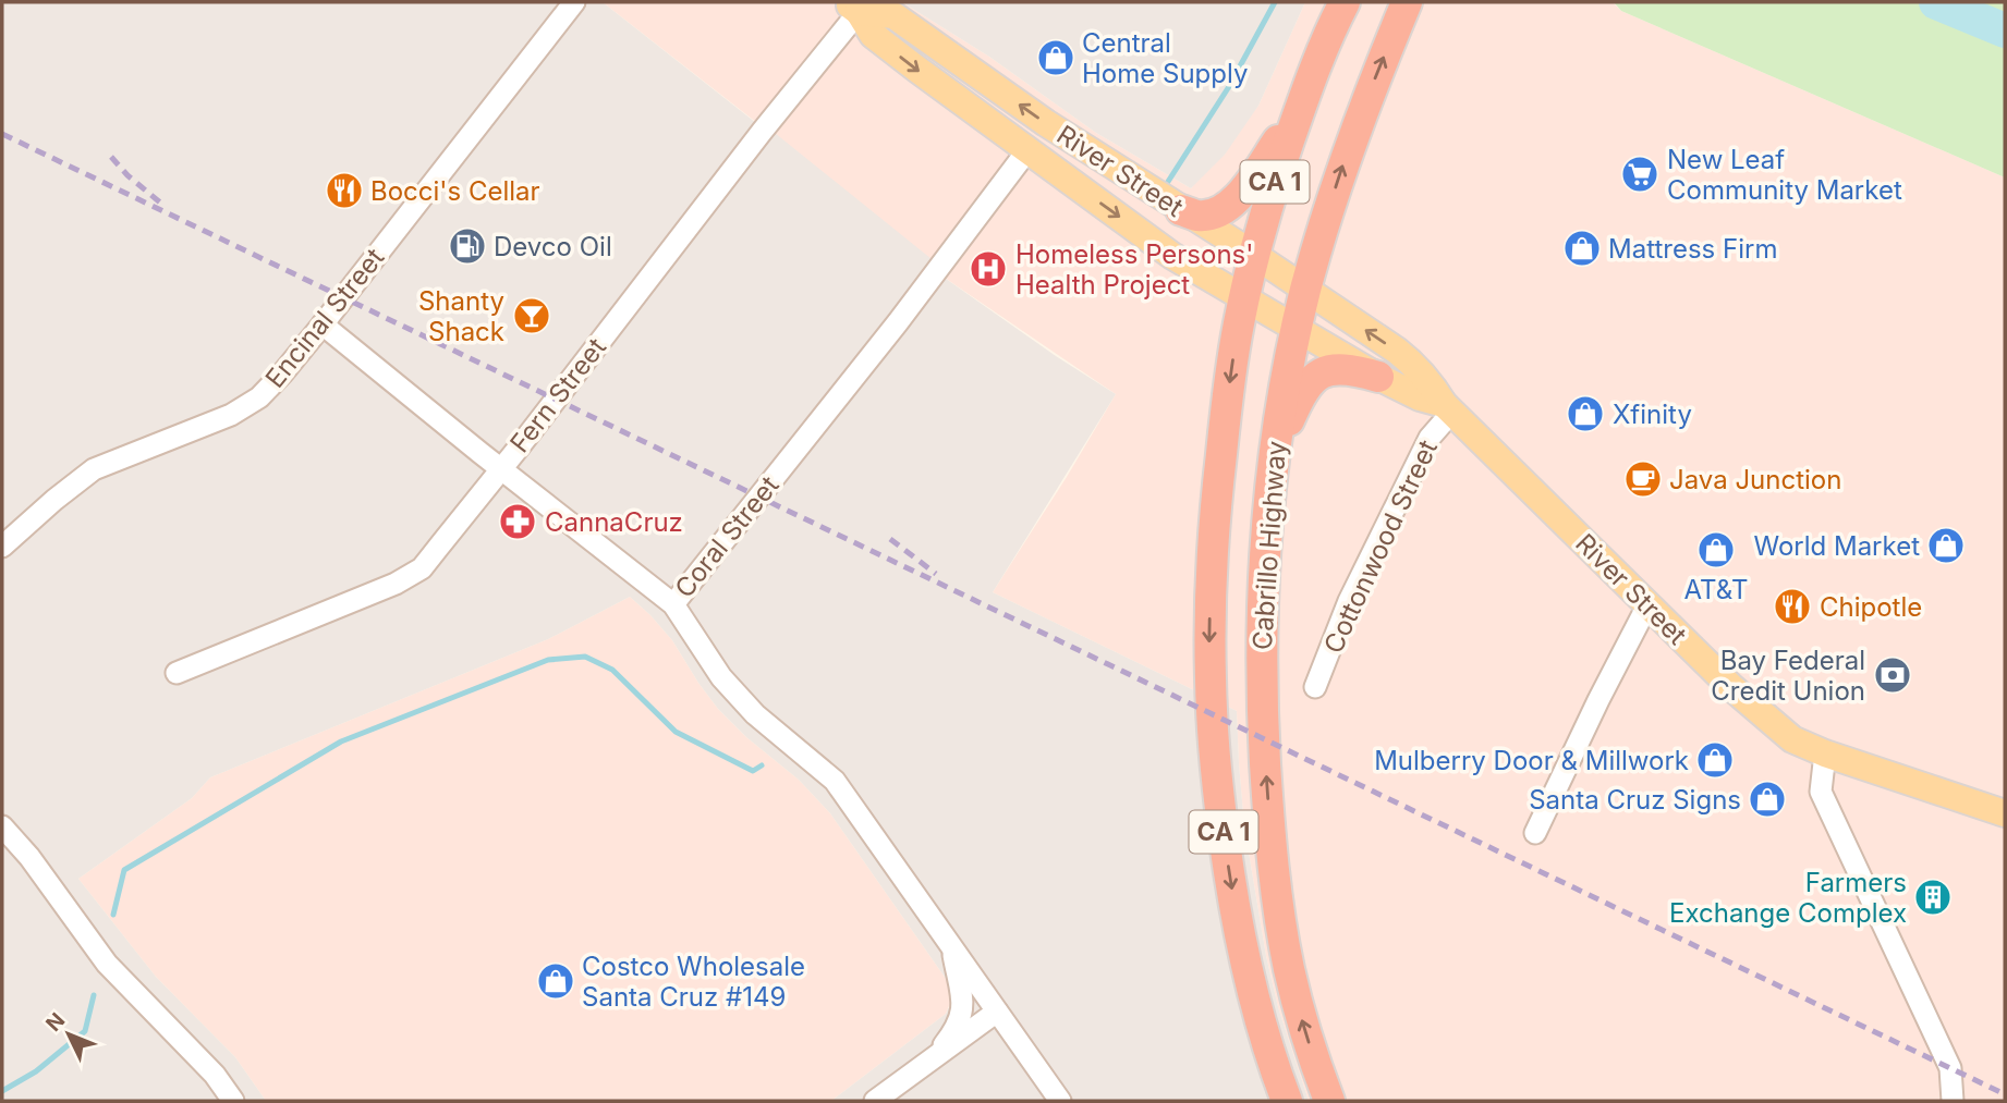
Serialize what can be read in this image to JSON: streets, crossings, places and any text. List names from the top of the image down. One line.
{"streets":{"highway":["CA 1","Cabrillo Highway"],"main road":["River Street"],"street":["Encinal Street","Fern Street","Coral Street","Cottonwood Street"]},"crossings":[["River Street","Fern Street"],["River Street","Coral Street"],["River Street","Cabrillo Highway"],["River Street","Cottonwood Street"]],"places":{"shop":["Central Home Supply","Mattress Firm","Xfinity","World Market","AT&T","Mulberry Door & Millwork","Santa Cruz Signs","Costco Wholesale Santa Cruz #149"],"supermarket":["New Leaf Community Market"],"restaurant":["Bocci's Cellar","Chipotle"],"fuel station":["Devco Oil"],"hospital":["Homeless Persons' Health Project"],"bar":["Shanty Shack"],"cafe":["Java Junction"],"pharmacy":["CannaCruz"],"bank":["Bay Federal Credit Union"],"building":["Farmers Exchange Complex"]},"north":"top left"}
